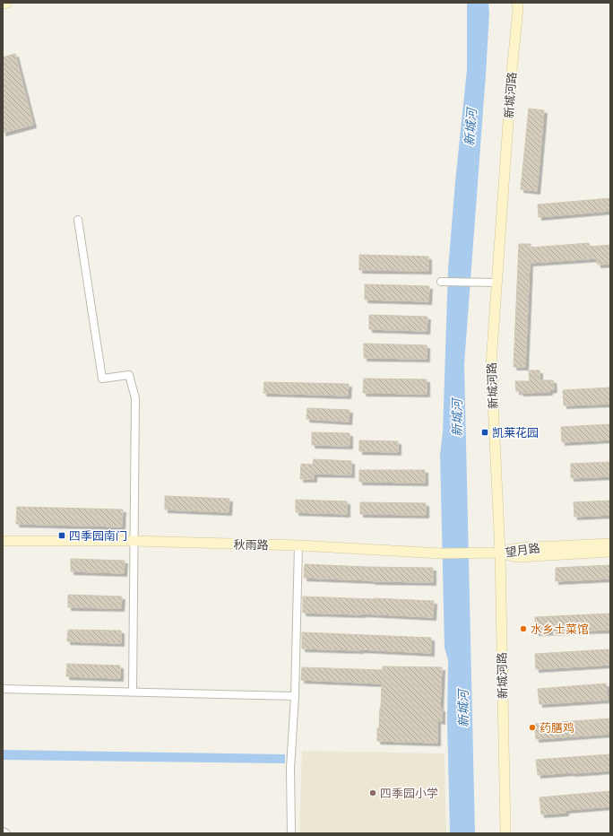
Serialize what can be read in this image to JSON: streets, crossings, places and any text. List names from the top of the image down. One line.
{"streets":{"street":["新城河路","秋雨路","望月路"]},"crossings":[["新城河路","秋雨路"],["新城河路","望月路"],["秋雨路","望月路"]],"water":["新城河"],"places":{"transit":["凯莱花园","四季园南门"],"other":["水乡土菜馆","药膳鸡","四季园小学"]}}
